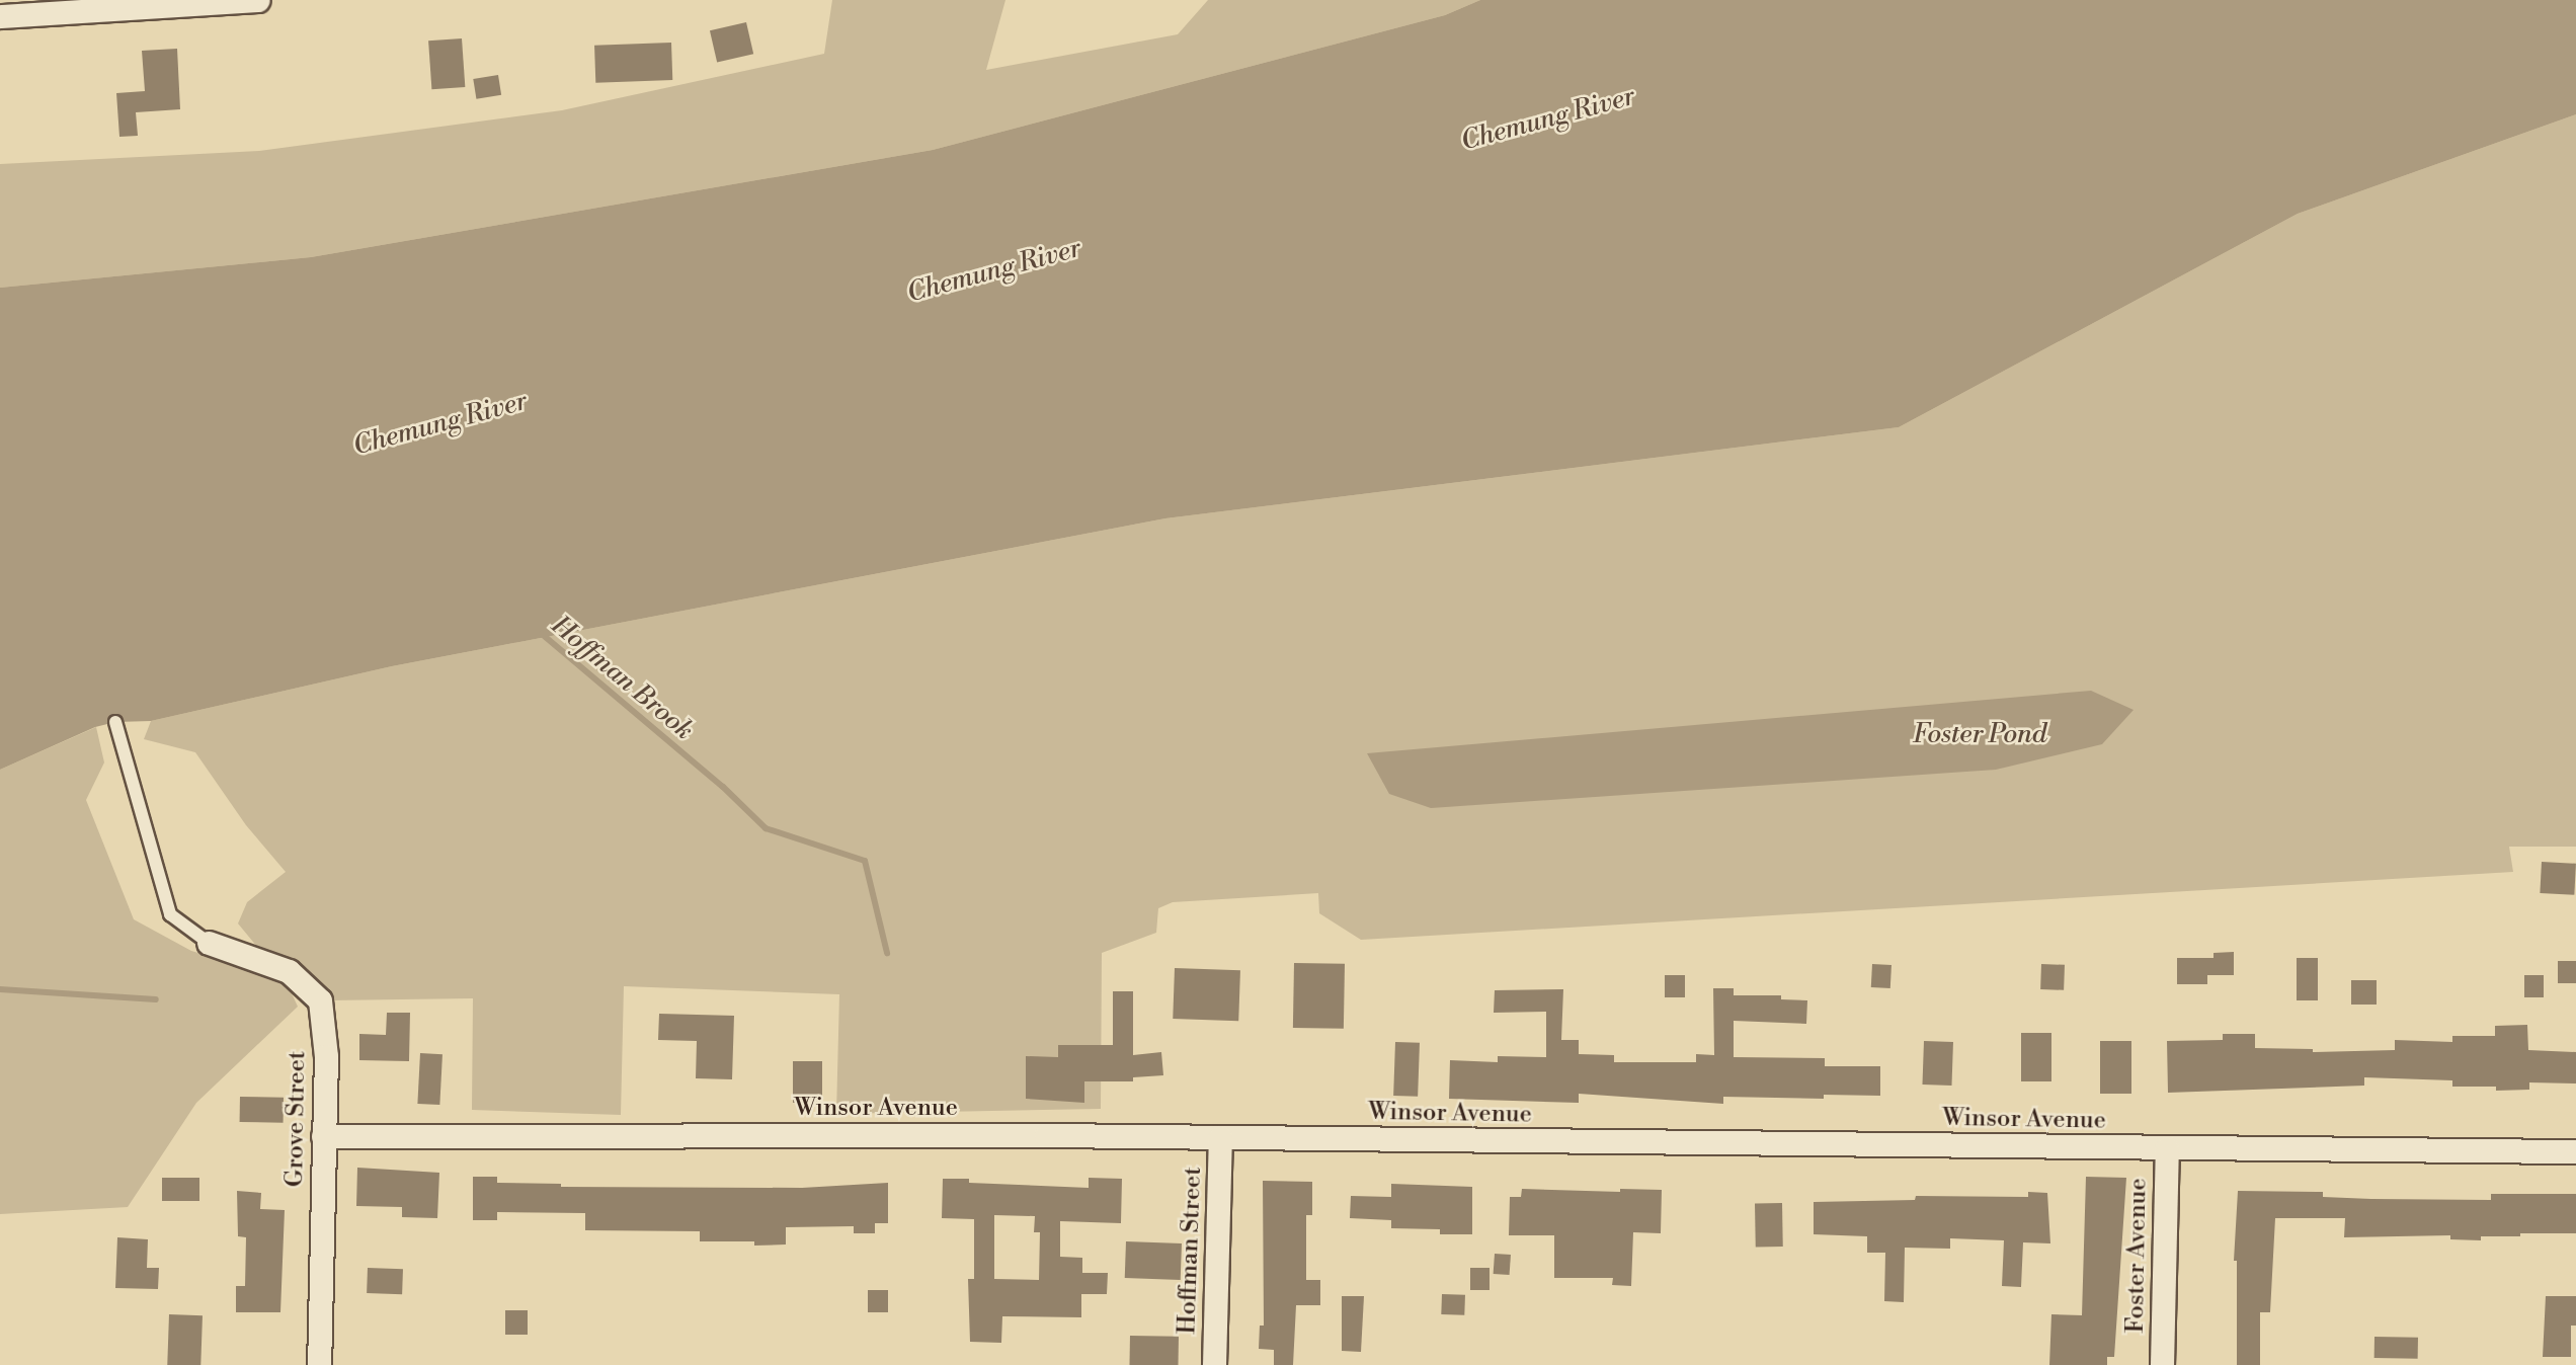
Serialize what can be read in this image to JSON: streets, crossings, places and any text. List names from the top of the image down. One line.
{"streets":{"street":["Winsor Avenue","Grove Street","Hoffman Street","Foster Avenue"]},"crossings":[["Winsor Avenue","Grove Street"],["Winsor Avenue","Hoffman Street"],["Winsor Avenue","Foster Avenue"]],"water":["Chemung River","Hoffman Brook","Foster Pond"]}
